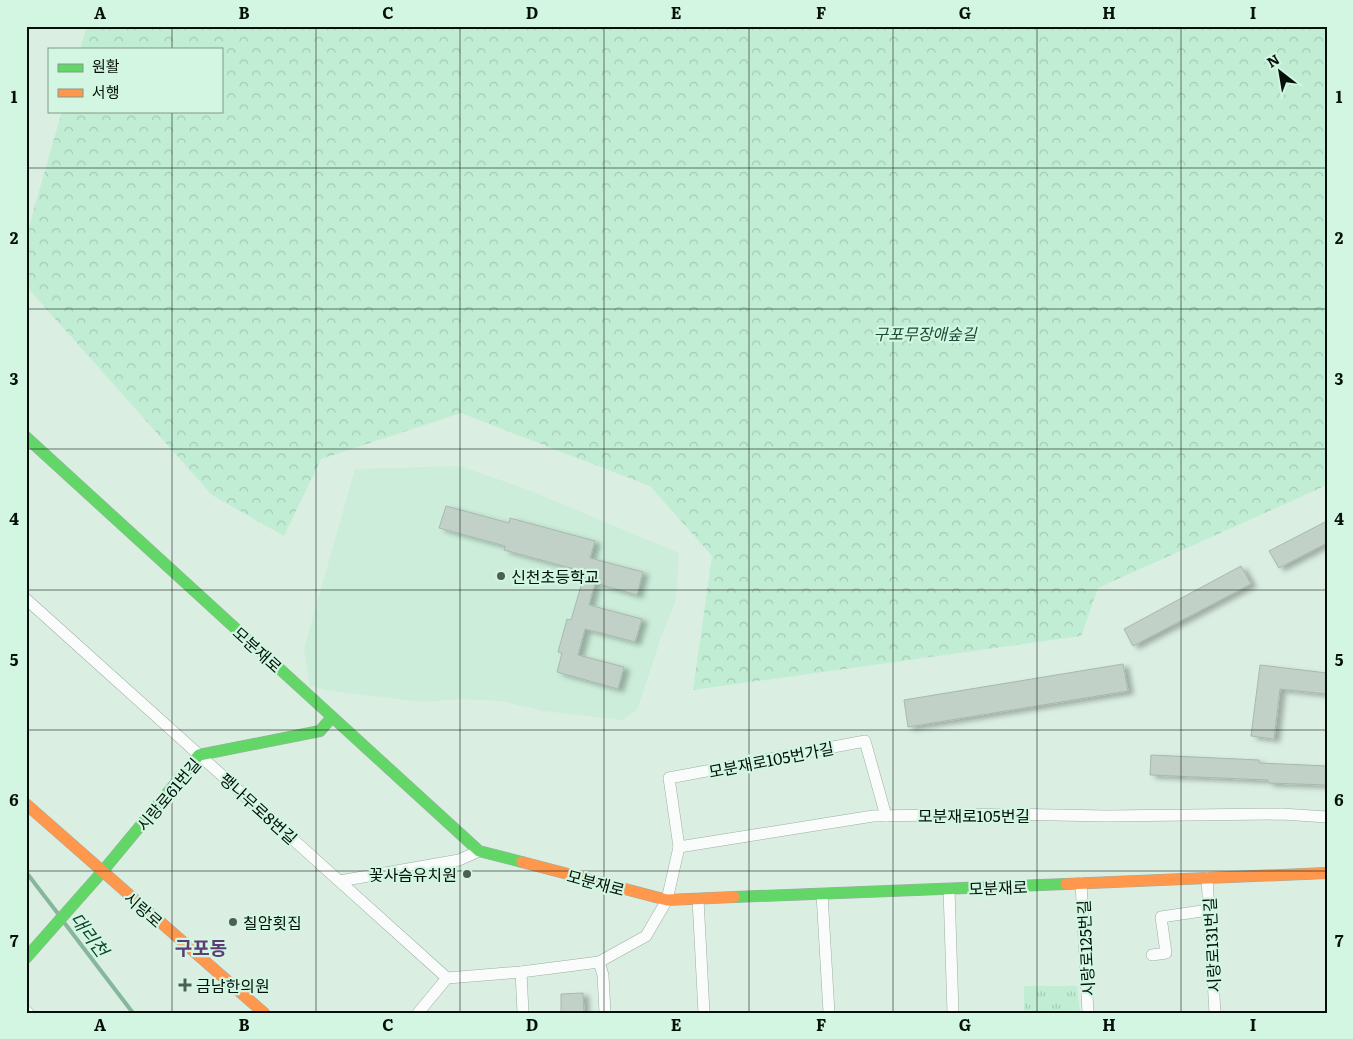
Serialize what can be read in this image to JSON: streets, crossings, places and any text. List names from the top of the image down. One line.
{"streets":{"street":["모분재로","모분재로105번가길","시랑로61번길","팽나무로8번길","모분재로105번길","시랑로","시랑로131번길","시랑로125번길"]},"crossings":[["모분재로","시랑로61번길"],["모분재로","시랑로131번길"],["모분재로","시랑로125번길"],["모분재로105번가길","모분재로105번길"],["시랑로61번길","팽나무로8번길"],["시랑로61번길","시랑로"]],"districts":["구포동"],"water":["대리천"],"parks":["구포무장애숲길"],"places":{"other":["신천초등학교","꽃사슴유치원","칠암횟집"],"health":["금남한의원"]},"legend":["원활","서행"],"north":"top left","grid":{"columns":["A","B","C","D","E","F","G","H","I"],"rows":["1","2","3","4","5","6","7"]}}
